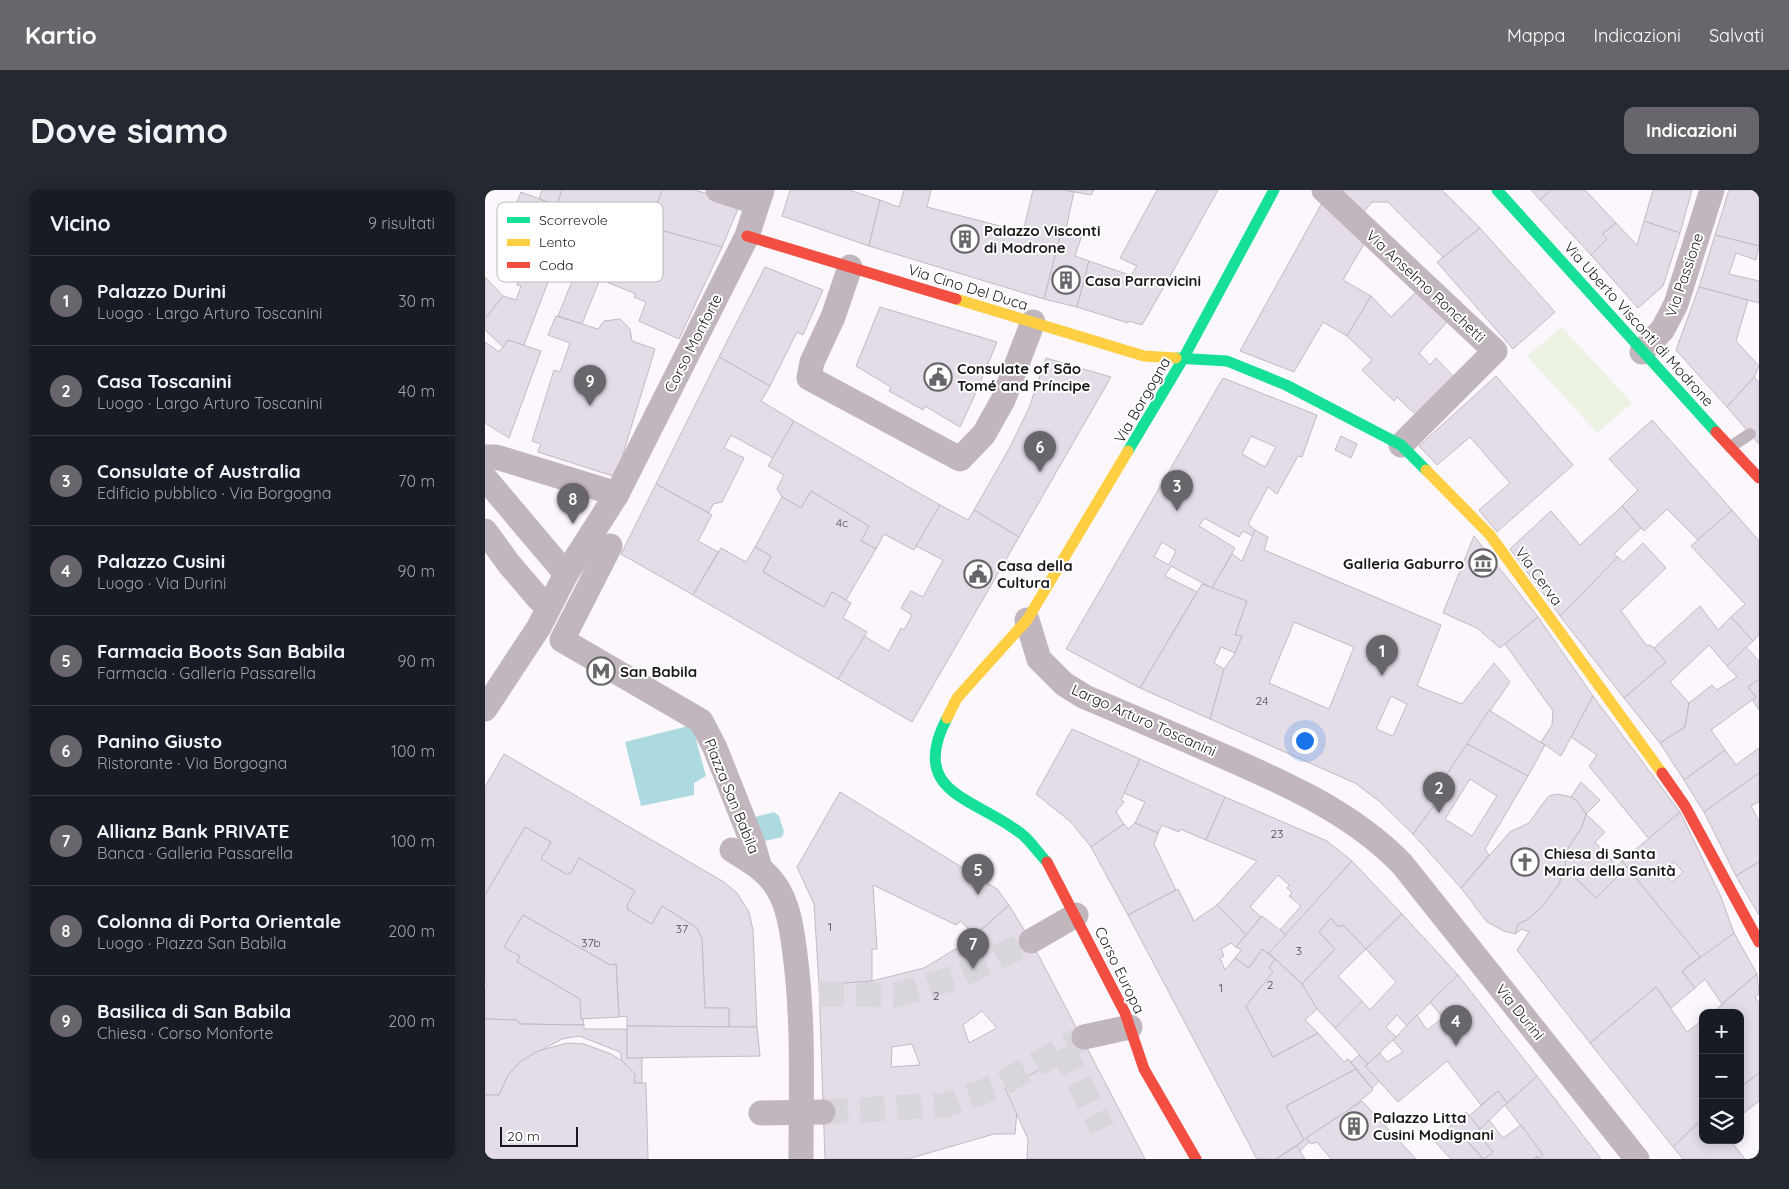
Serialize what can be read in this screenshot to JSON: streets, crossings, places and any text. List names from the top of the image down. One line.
{"streets":{"street":["Via Passione","Via Anselmo Ronchetti","Via Cino Del Duca","Via Uberto Visconti di Modrone","Corso Monforte","Via Borgogna","Via Cerva","Largo Arturo Toscanini","Piazza San Babila","Corso Europa","Via Durini"]},"crossings":[["Via Passione","Via Uberto Visconti di Modrone"],["Via Anselmo Ronchetti","Via Cerva"],["Via Cino Del Duca","Corso Monforte"],["Via Cino Del Duca","Via Borgogna"],["Via Cino Del Duca","Via Cerva"],["Via Borgogna","Via Cerva"],["Via Borgogna","Largo Arturo Toscanini"],["Via Borgogna","Corso Europa"],["Largo Arturo Toscanini","Corso Europa"],["Largo Arturo Toscanini","Via Durini"]],"places":{"building":["Palazzo Visconti di Modrone","Casa Parravicini","Palazzo Litta Cusini Modignani"],"public building":["Consulate of São Tomé and Príncipe","Casa della Cultura"],"museum":["Galleria Gaburro"],"metro station":["San Babila"],"church":["Chiesa di Santa Maria della Sanità"]},"house_numbers":["4c","24","23","1","37","37b","3","2","1","2"],"legend":["Scorrevole","Lento","Coda"],"scale_bar":"20 m","page":{"header":"Kartio","nav":["Mappa","Indicazioni","Salvati"],"buttons":"Indicazioni","title":"Dove siamo","heading":["Vicino","9 risultati"],"list":[{"mark":"1","name":"Palazzo Durini","note":"Luogo · Largo Arturo Toscanini","value":"30 m"},{"mark":"2","name":"Casa Toscanini","note":"Luogo · Largo Arturo Toscanini","value":"40 m"},{"mark":"3","name":"Consulate of Australia","note":"Edificio pubblico · Via Borgogna","value":"70 m"},{"mark":"4","name":"Palazzo Cusini","note":"Luogo · Via Durini","value":"90 m"},{"mark":"5","name":"Farmacia Boots San Babila","note":"Farmacia · Galleria Passarella","value":"90 m"},{"mark":"6","name":"Panino Giusto","note":"Ristorante · Via Borgogna","value":"100 m"},{"mark":"7","name":"Allianz Bank PRIVATE","note":"Banca · Galleria Passarella","value":"100 m"},{"mark":"8","name":"Colonna di Porta Orientale","note":"Luogo · Piazza San Babila","value":"200 m"},{"mark":"9","name":"Basilica di San Babila","note":"Chiesa · Corso Monforte","value":"200 m"}],"pins":["9","6","3","8","1","2","5","7","4"],"map_buttons":["+","−"],"scale":"20 m"}}
